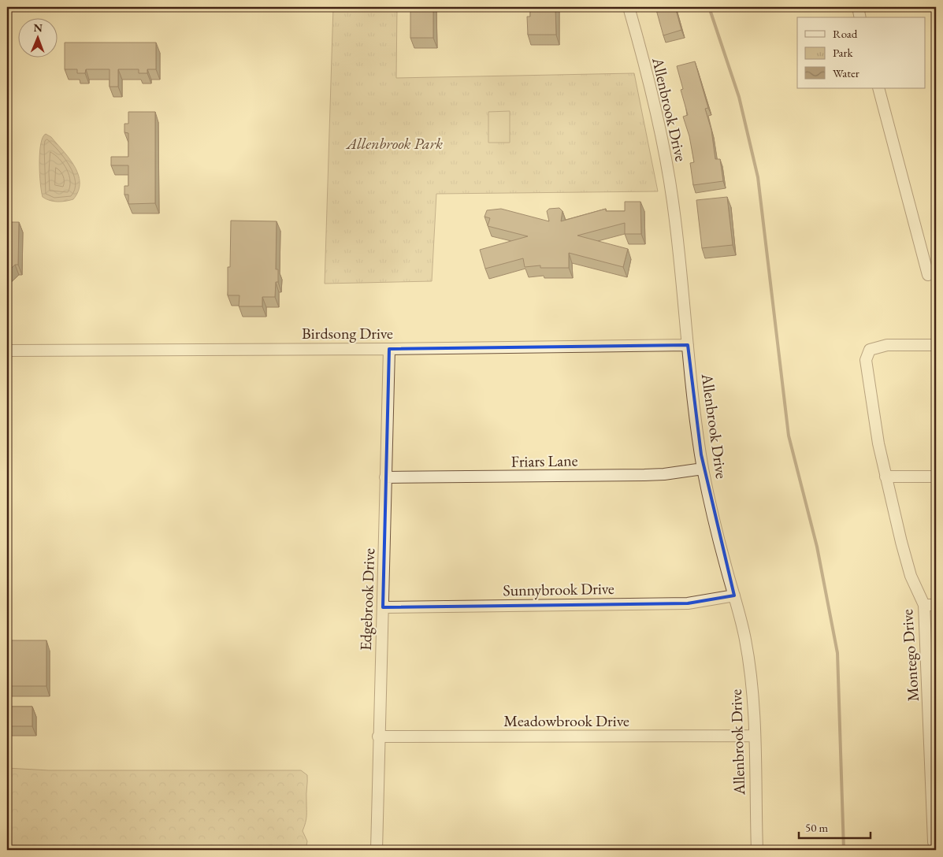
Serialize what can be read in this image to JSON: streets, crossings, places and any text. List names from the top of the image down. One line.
{"streets":{"street":["Allenbrook Drive","Birdsong Drive","Friars Lane","Sunnybrook Drive","Edgebrook Drive","Montego Drive","Meadowbrook Drive"]},"crossings":[["Allenbrook Drive","Birdsong Drive"],["Allenbrook Drive","Friars Lane"],["Allenbrook Drive","Sunnybrook Drive"],["Allenbrook Drive","Meadowbrook Drive"],["Birdsong Drive","Edgebrook Drive"],["Friars Lane","Edgebrook Drive"],["Sunnybrook Drive","Edgebrook Drive"],["Edgebrook Drive","Meadowbrook Drive"]],"parks":["Allenbrook Park"],"legend":["Road","Park","Water"],"scale_bar":"50 m","north":"top"}
